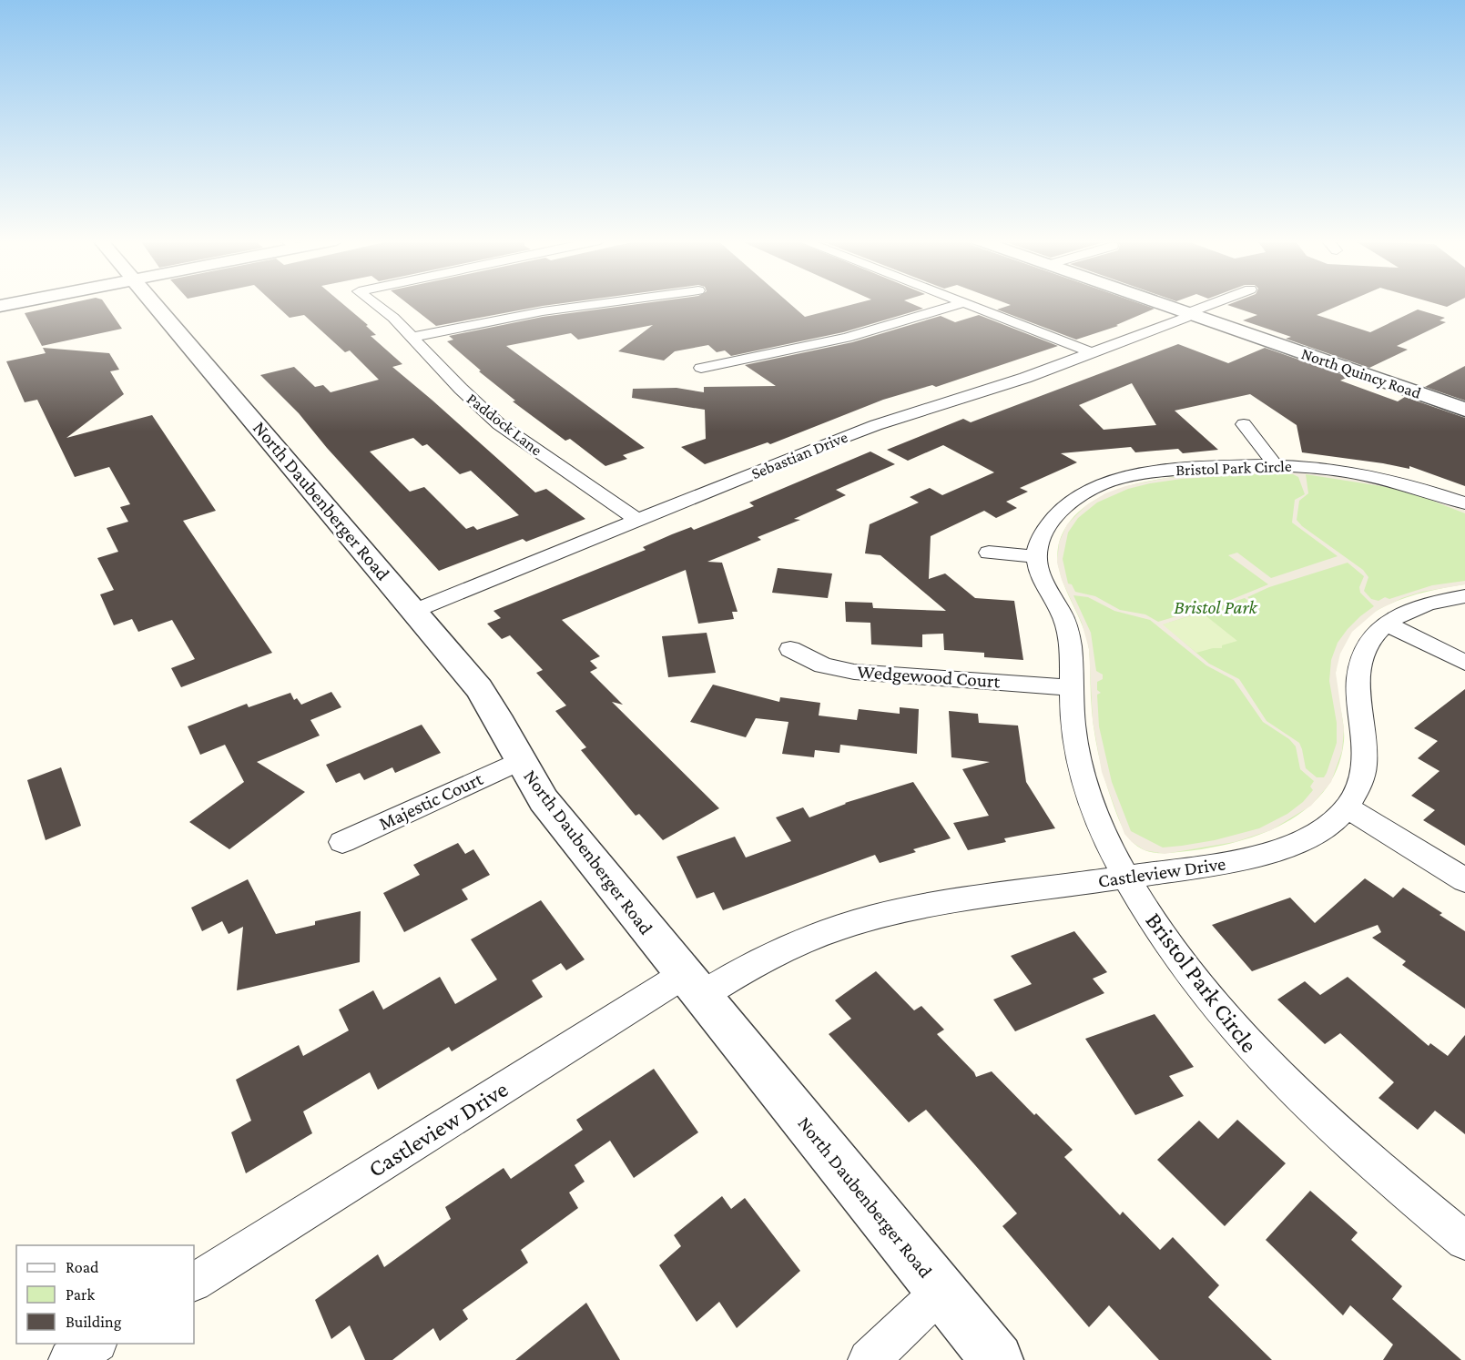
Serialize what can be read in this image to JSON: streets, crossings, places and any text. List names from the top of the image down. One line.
{"streets":{"street":["North Quincy Road","Paddock Lane","Sebastian Drive","Bristol Park Circle","North Daubenberger Road","Wedgewood Court","Majestic Court","Castleview Drive"]},"crossings":[["North Quincy Road","Sebastian Drive"],["Paddock Lane","Sebastian Drive"],["Sebastian Drive","North Daubenberger Road"],["Bristol Park Circle","Wedgewood Court"],["Bristol Park Circle","Castleview Drive"],["North Daubenberger Road","Majestic Court"],["North Daubenberger Road","Castleview Drive"]],"parks":["Bristol Park"],"legend":["Road","Park","Building"]}
